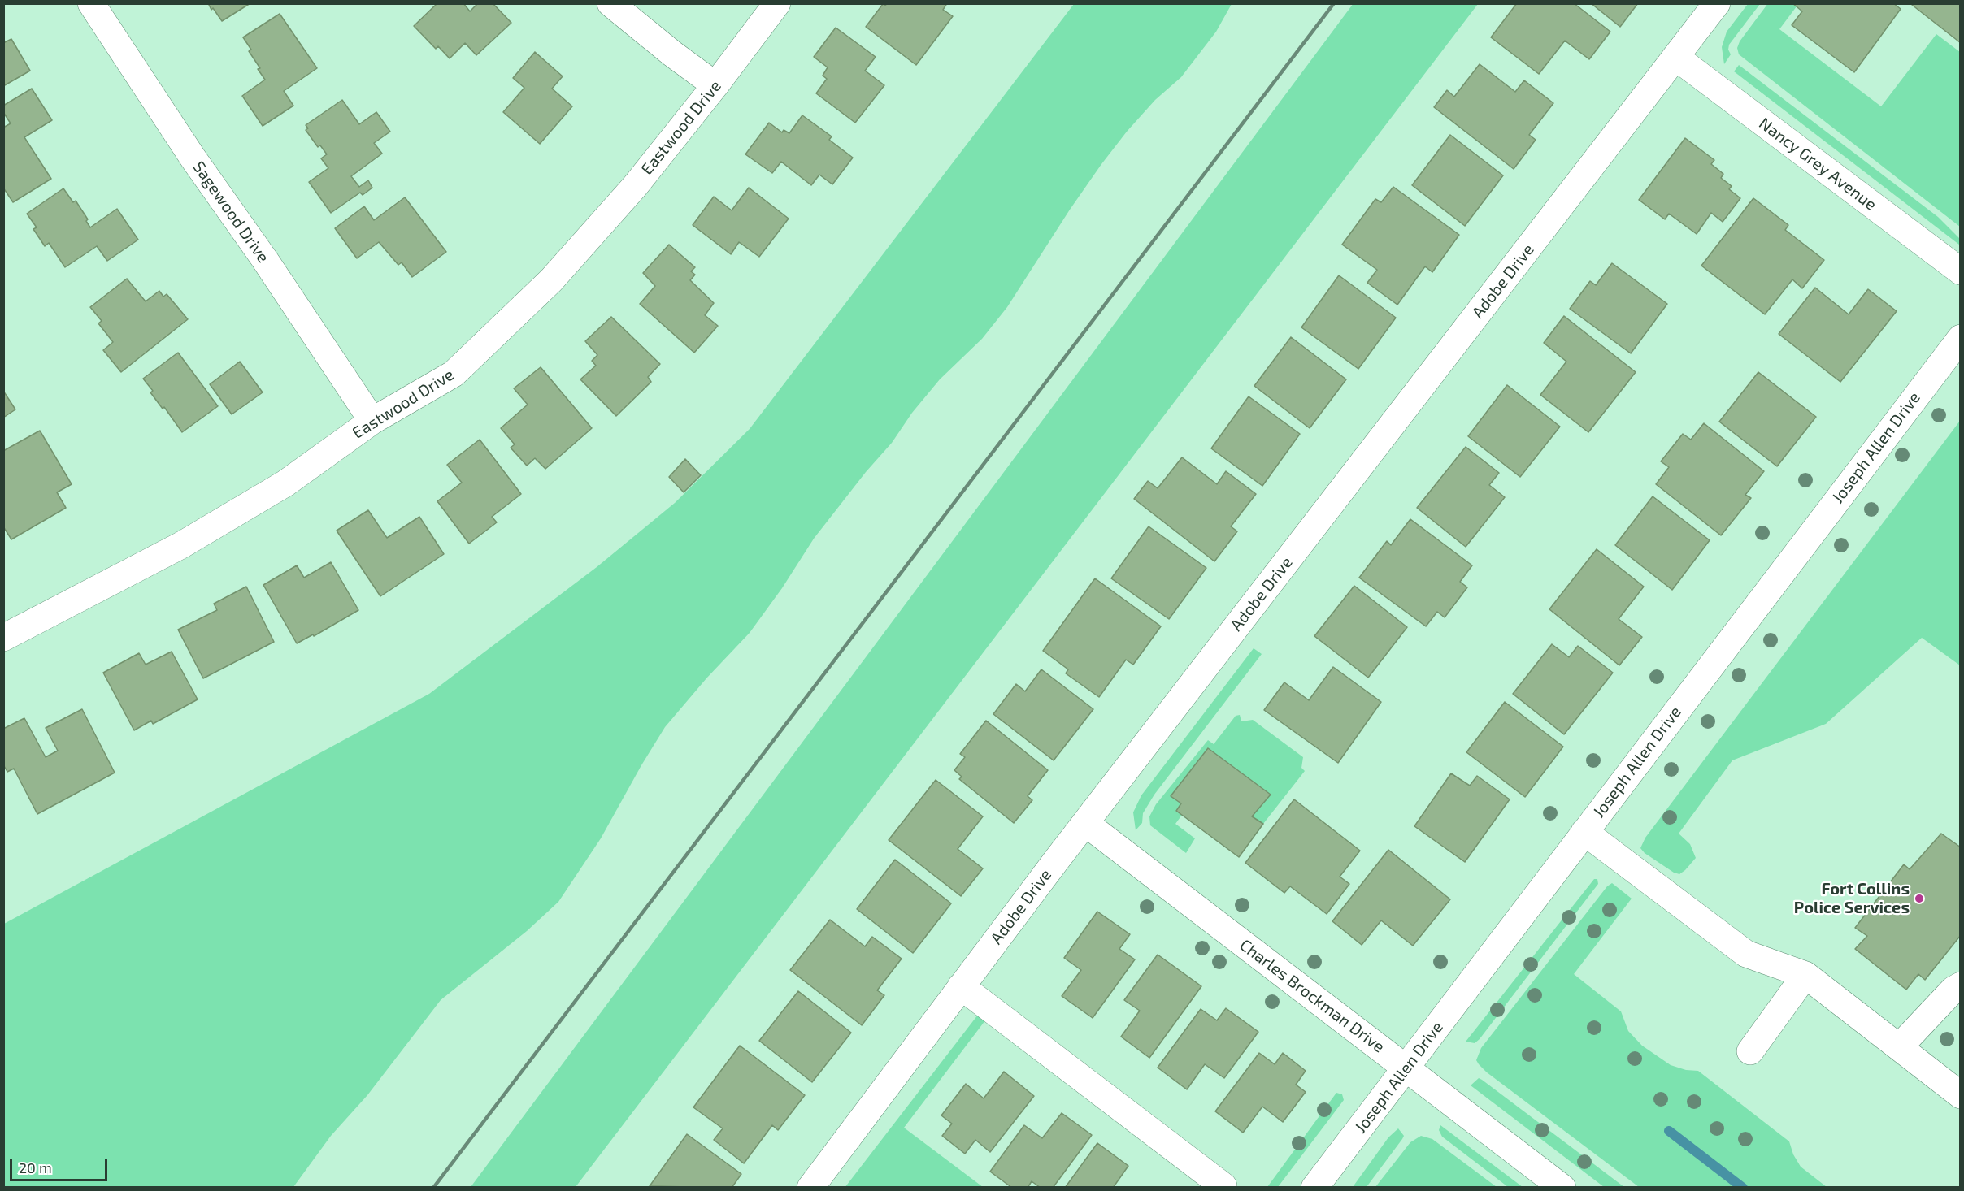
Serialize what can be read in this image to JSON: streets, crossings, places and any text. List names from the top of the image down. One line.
{"streets":{"street":["Eastwood Drive","Nancy Grey Avenue","Sagewood Drive","Adobe Drive","Joseph Allen Drive","Charles Brockman Drive"]},"crossings":[["Eastwood Drive","Sagewood Drive"],["Nancy Grey Avenue","Adobe Drive"],["Adobe Drive","Charles Brockman Drive"],["Joseph Allen Drive","Charles Brockman Drive"]],"places":["Fort Collins Police Services"],"scale_bar":"20 m"}
